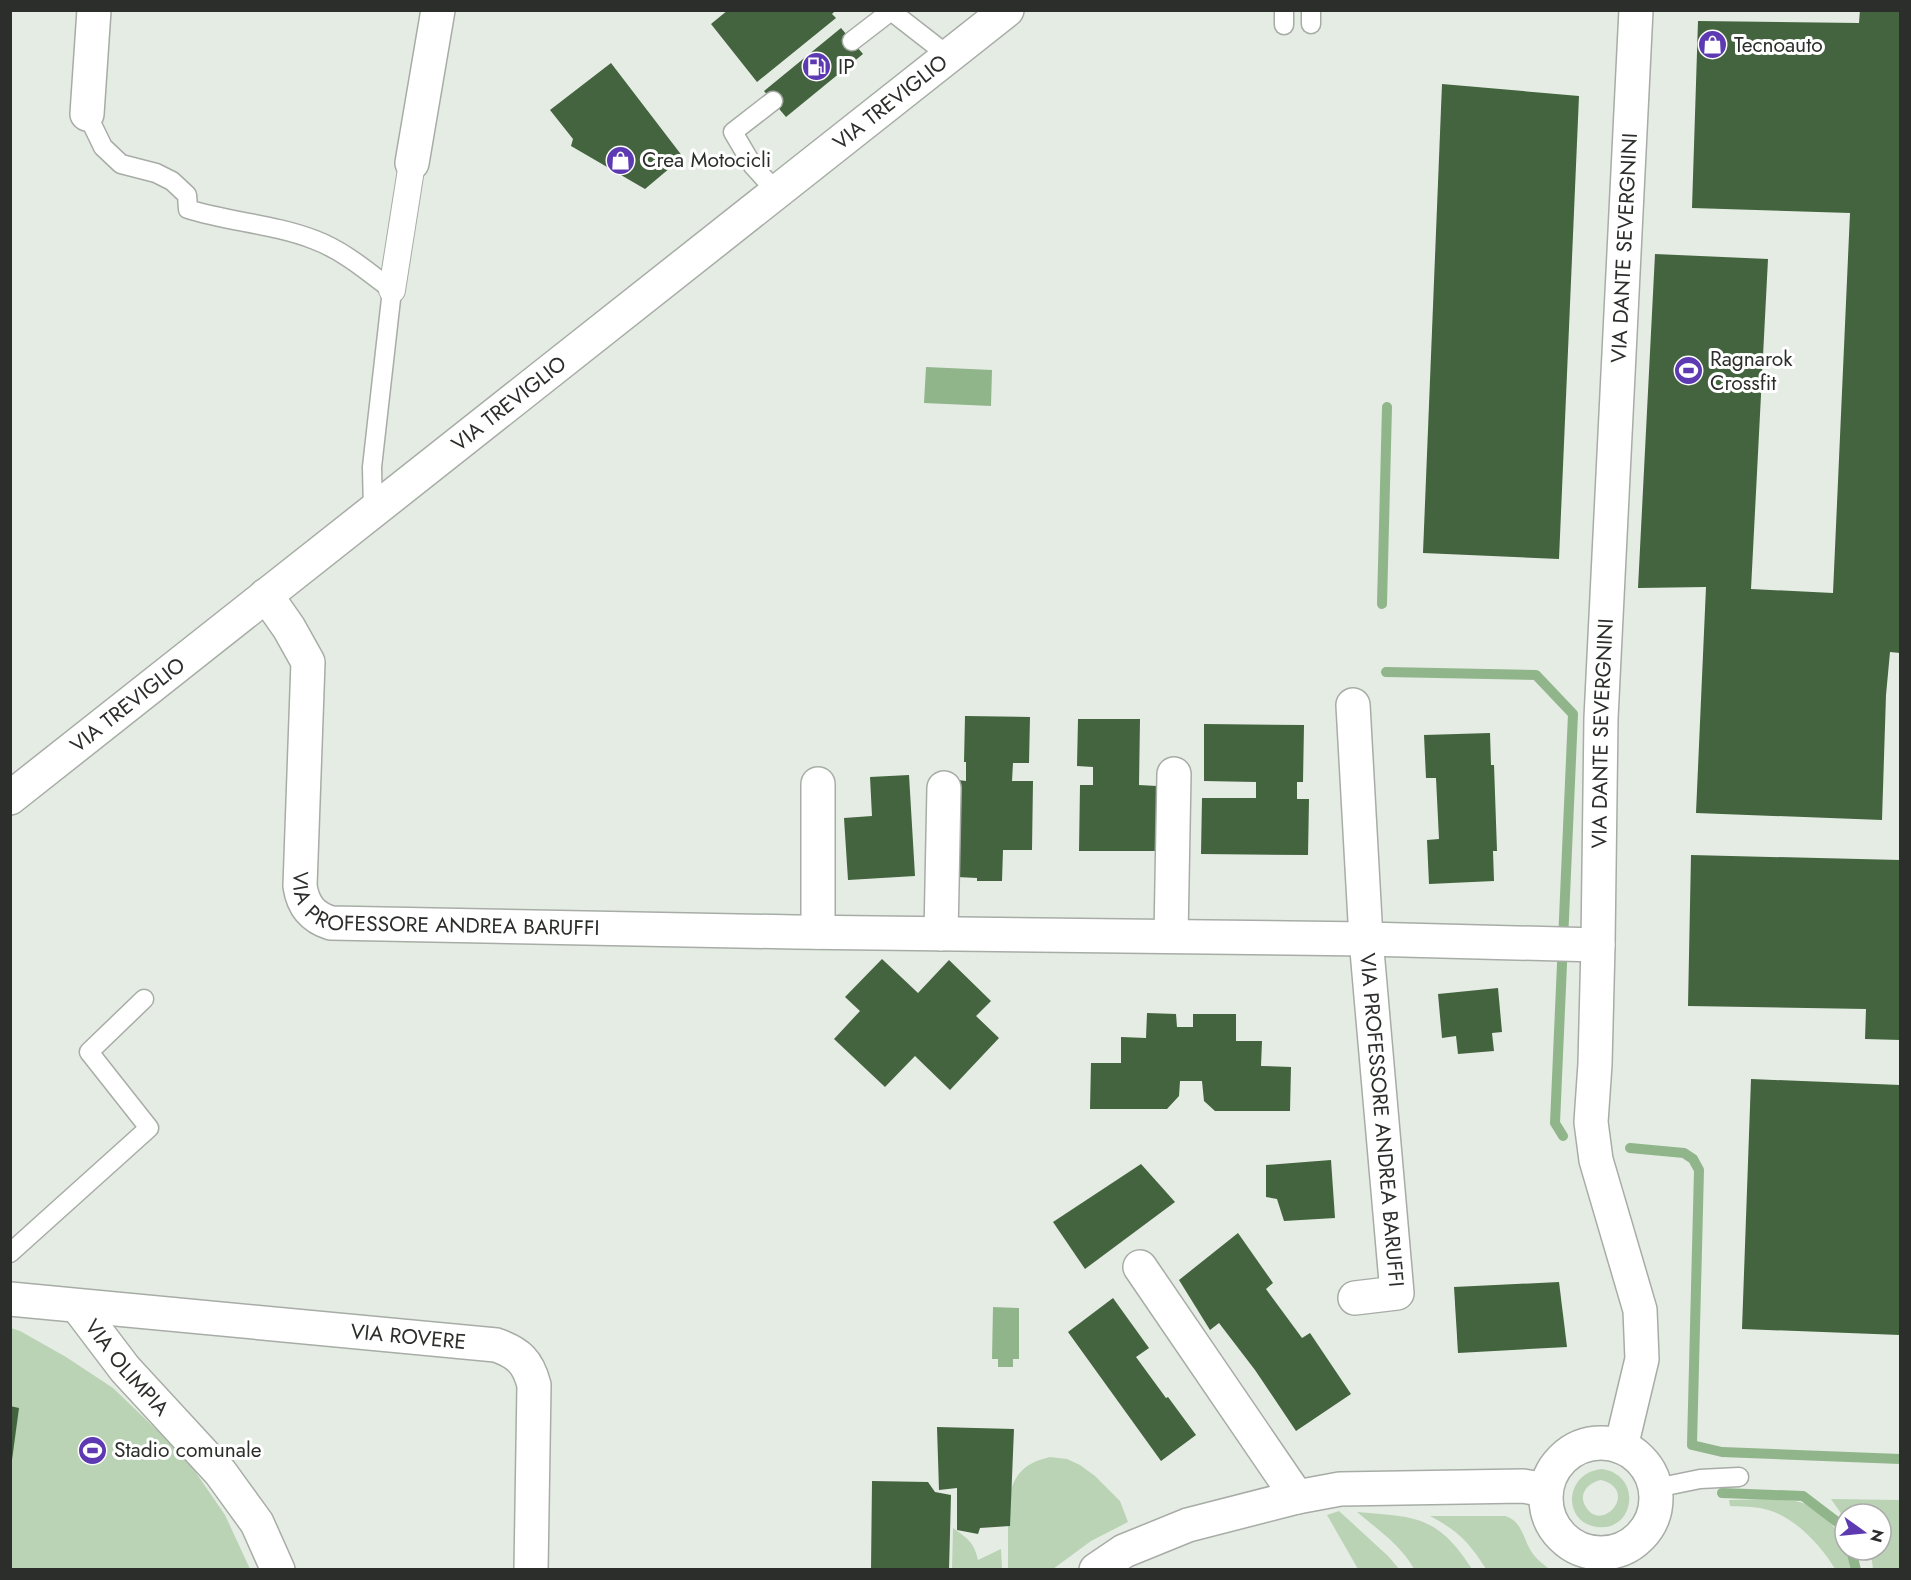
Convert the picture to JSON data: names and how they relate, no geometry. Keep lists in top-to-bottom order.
{
  "streets": {
    "street": [
      "VIA TREVIGLIO",
      "VIA DANTE SEVERGNINI",
      "VIA PROFESSORE ANDREA BARUFFI",
      "VIA ROVERE",
      "VIA OLIMPIA"
    ]
  },
  "crossings": [
    ["VIA TREVIGLIO", "VIA PROFESSORE ANDREA BARUFFI"],
    ["VIA DANTE SEVERGNINI", "VIA PROFESSORE ANDREA BARUFFI"],
    ["VIA ROVERE", "VIA OLIMPIA"]
  ],
  "places": {
    "shop": ["Tecnoauto", "Crea Motocicli"],
    "fuel station": ["IP"],
    "sports": ["Ragnarok Crossfit", "Stadio comunale"]
  },
  "north": "right"
}
